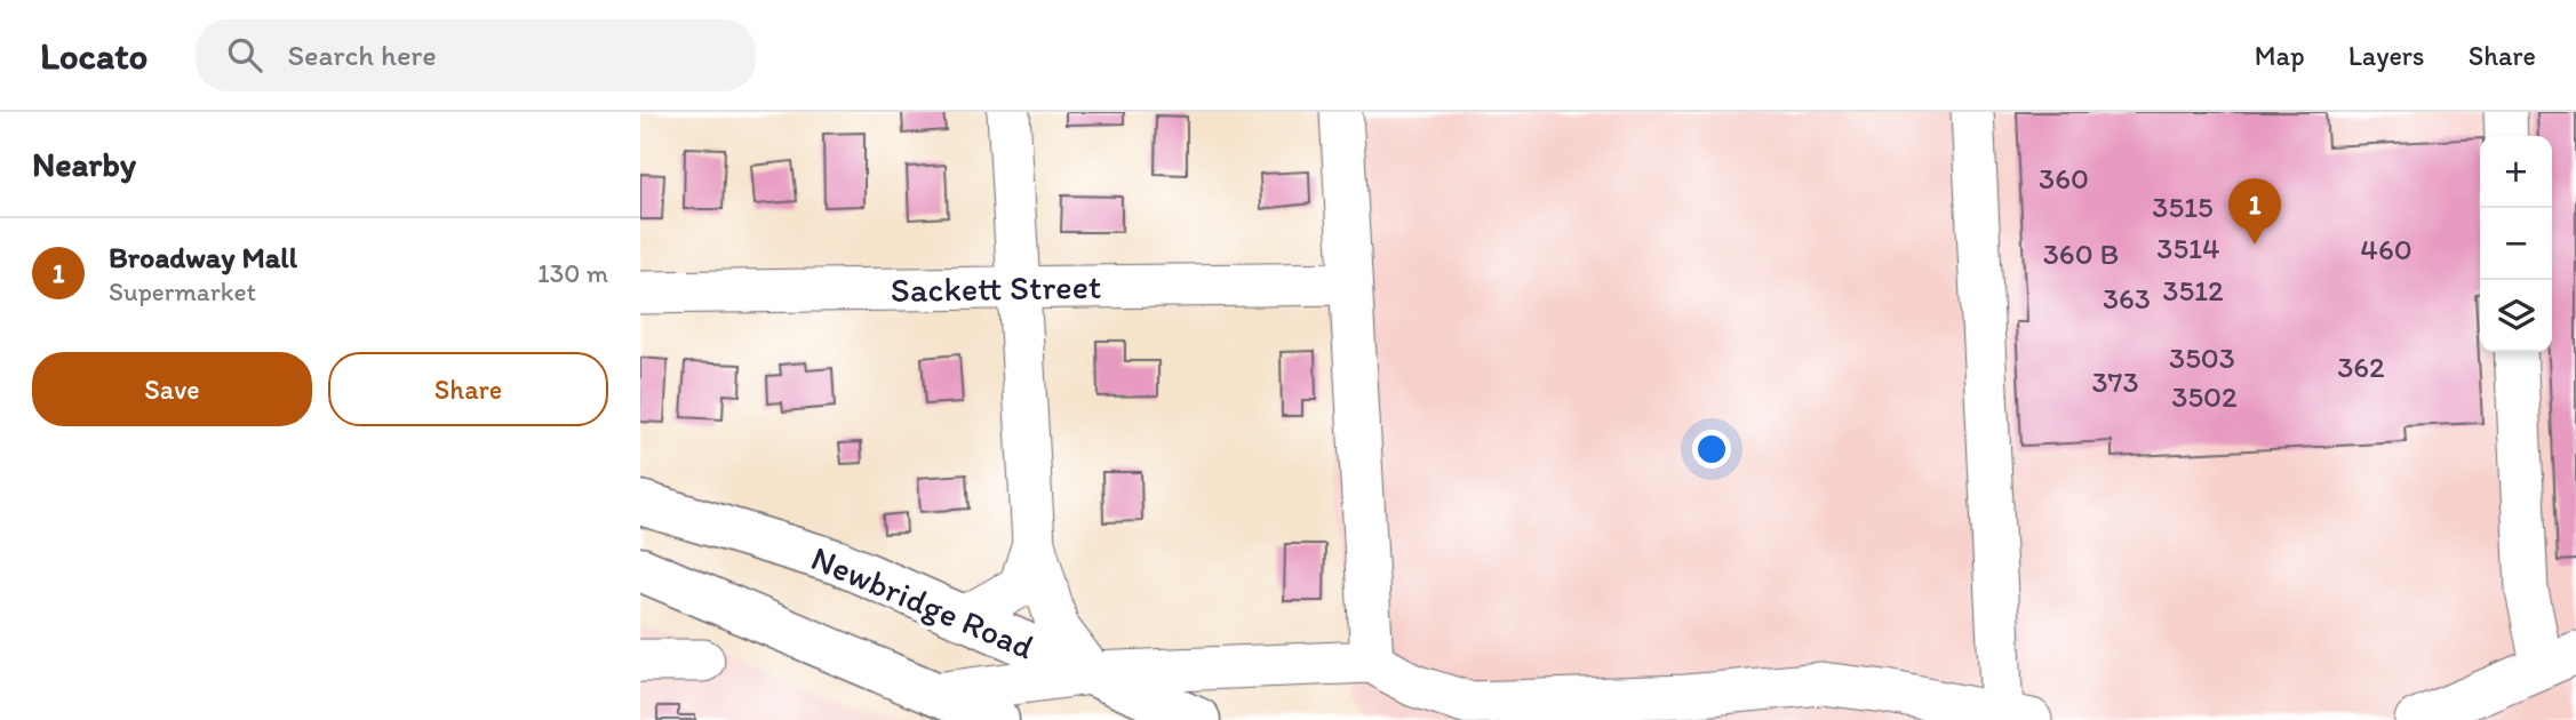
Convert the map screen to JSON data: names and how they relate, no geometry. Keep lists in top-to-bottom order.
{
  "streets": {
    "main road": ["Newbridge Road"],
    "street": ["Sackett Street"]
  },
  "house_numbers": [
    "360",
    "3515",
    "3514",
    "460",
    "360 B",
    "3512",
    "363",
    "3503",
    "362",
    "373",
    "3502"
  ],
  "page": {
    "header": "Locato",
    "search": "Search here",
    "nav": ["Map", "Layers", "Share"],
    "heading": "Nearby",
    "map_buttons": ["+", "−"],
    "pins": "1",
    "list": [
      {
        "mark": "1",
        "name": "Broadway Mall",
        "note": "Supermarket",
        "value": "130 m"
      }
    ],
    "buttons": ["Save", "Share"]
  }
}
